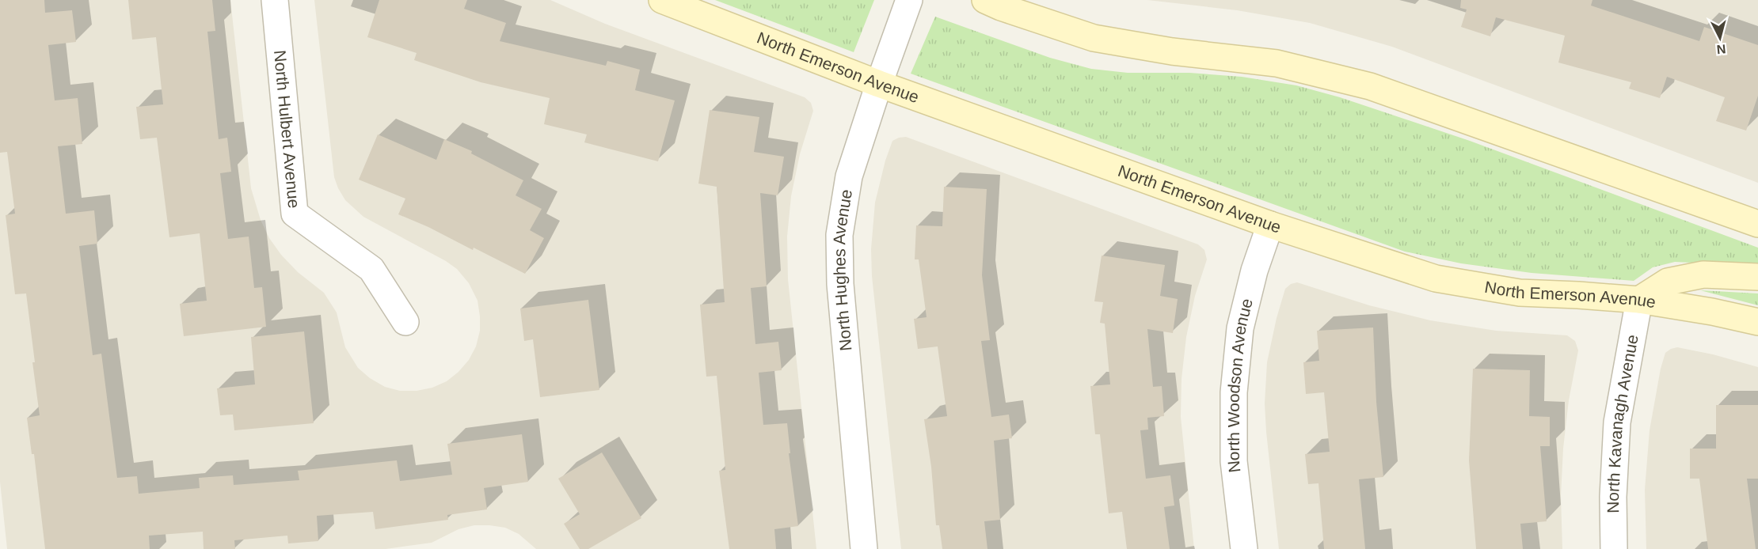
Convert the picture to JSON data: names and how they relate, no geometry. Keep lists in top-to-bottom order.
{
  "streets": {
    "street": [
      "North Emerson Avenue",
      "North Hulbert Avenue",
      "North Hughes Avenue",
      "North Woodson Avenue",
      "North Kavanagh Avenue"
    ]
  },
  "crossings": [
    ["North Emerson Avenue", "North Hughes Avenue"],
    ["North Emerson Avenue", "North Woodson Avenue"],
    ["North Emerson Avenue", "North Kavanagh Avenue"]
  ],
  "north": "bottom"
}
